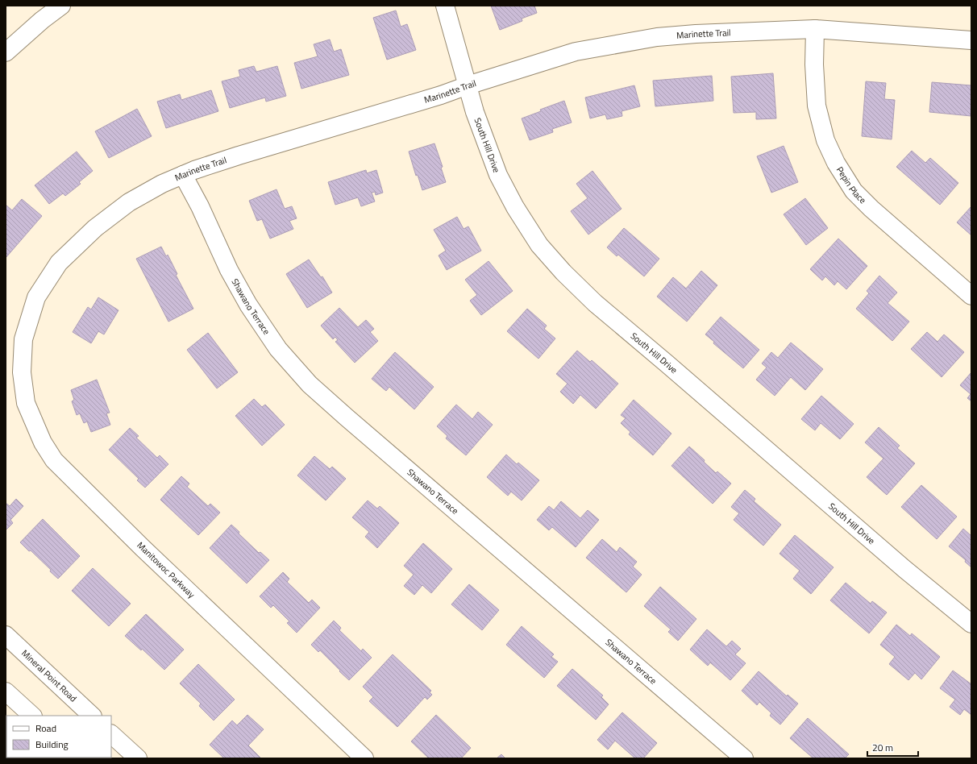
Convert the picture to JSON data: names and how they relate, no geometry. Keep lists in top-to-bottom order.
{
  "streets": {
    "street": [
      "Marinette Trail",
      "South Hill Drive",
      "Pepin Place",
      "Shawano Terrace",
      "Manitowoc Parkway",
      "Mineral Point Road"
    ]
  },
  "crossings": [
    ["Marinette Trail", "South Hill Drive"],
    ["Marinette Trail", "Pepin Place"],
    ["Marinette Trail", "Shawano Terrace"],
    ["Marinette Trail", "Manitowoc Parkway"]
  ],
  "legend": ["Road", "Building"],
  "scale_bar": "20 m"
}
